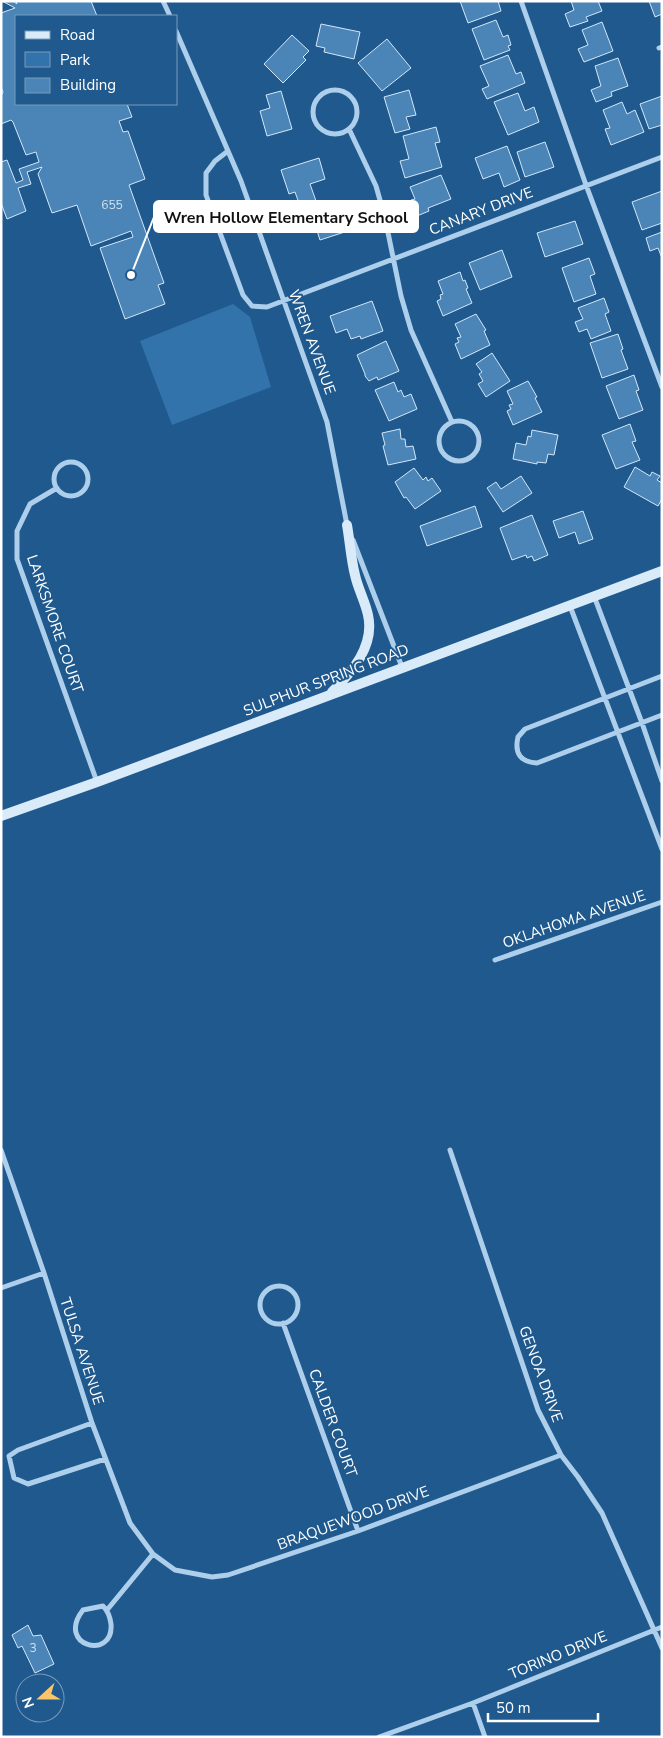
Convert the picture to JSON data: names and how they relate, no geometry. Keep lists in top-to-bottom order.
{
  "streets": {
    "main road": ["SULPHUR SPRING ROAD"],
    "street": [
      "CANARY DRIVE",
      "WREN AVENUE",
      "LARKSMORE COURT",
      "OKLAHOMA AVENUE",
      "TULSA AVENUE",
      "GENOA DRIVE",
      "CALDER COURT",
      "BRAQUEWOOD DRIVE",
      "TORINO DRIVE"
    ]
  },
  "crossings": [
    ["CANARY DRIVE", "WREN AVENUE"],
    ["WREN AVENUE", "SULPHUR SPRING ROAD"],
    ["LARKSMORE COURT", "SULPHUR SPRING ROAD"],
    ["TULSA AVENUE", "BRAQUEWOOD DRIVE"],
    ["GENOA DRIVE", "BRAQUEWOOD DRIVE"],
    ["GENOA DRIVE", "TORINO DRIVE"],
    ["CALDER COURT", "BRAQUEWOOD DRIVE"]
  ],
  "places": ["Wren Hollow Elementary School"],
  "house_numbers": ["655", "3"],
  "legend": ["Road", "Park", "Building"],
  "scale_bar": "50 m",
  "north": "left"
}
